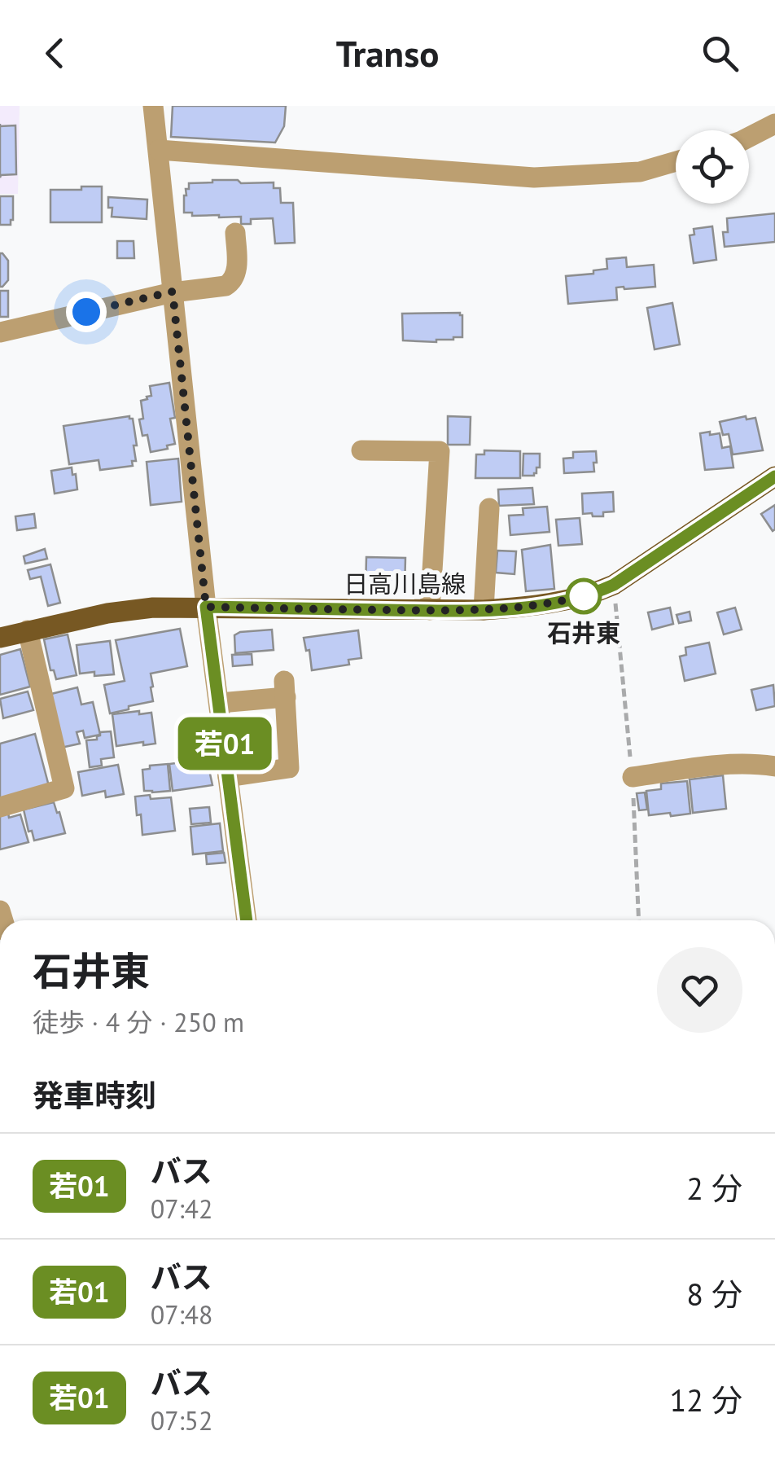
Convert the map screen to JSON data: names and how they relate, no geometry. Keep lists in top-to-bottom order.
{
  "streets": {
    "main road": ["日高川島線"]
  },
  "places": ["石井東"],
  "lines": ["bus line 若01"],
  "page": {
    "header": "Transo",
    "on_map": "若01",
    "heading": [
      ["石井東", "徒歩 · 4 分 · 250 m"],
      "発車時刻"
    ],
    "list": [
      {
        "mark": "若01",
        "name": "バス",
        "note": "07:42",
        "value": "2 分"
      },
      {
        "mark": "若01",
        "name": "バス",
        "note": "07:48",
        "value": "8 分"
      },
      {
        "mark": "若01",
        "name": "バス",
        "note": "07:52",
        "value": "12 分"
      }
    ]
  }
}
